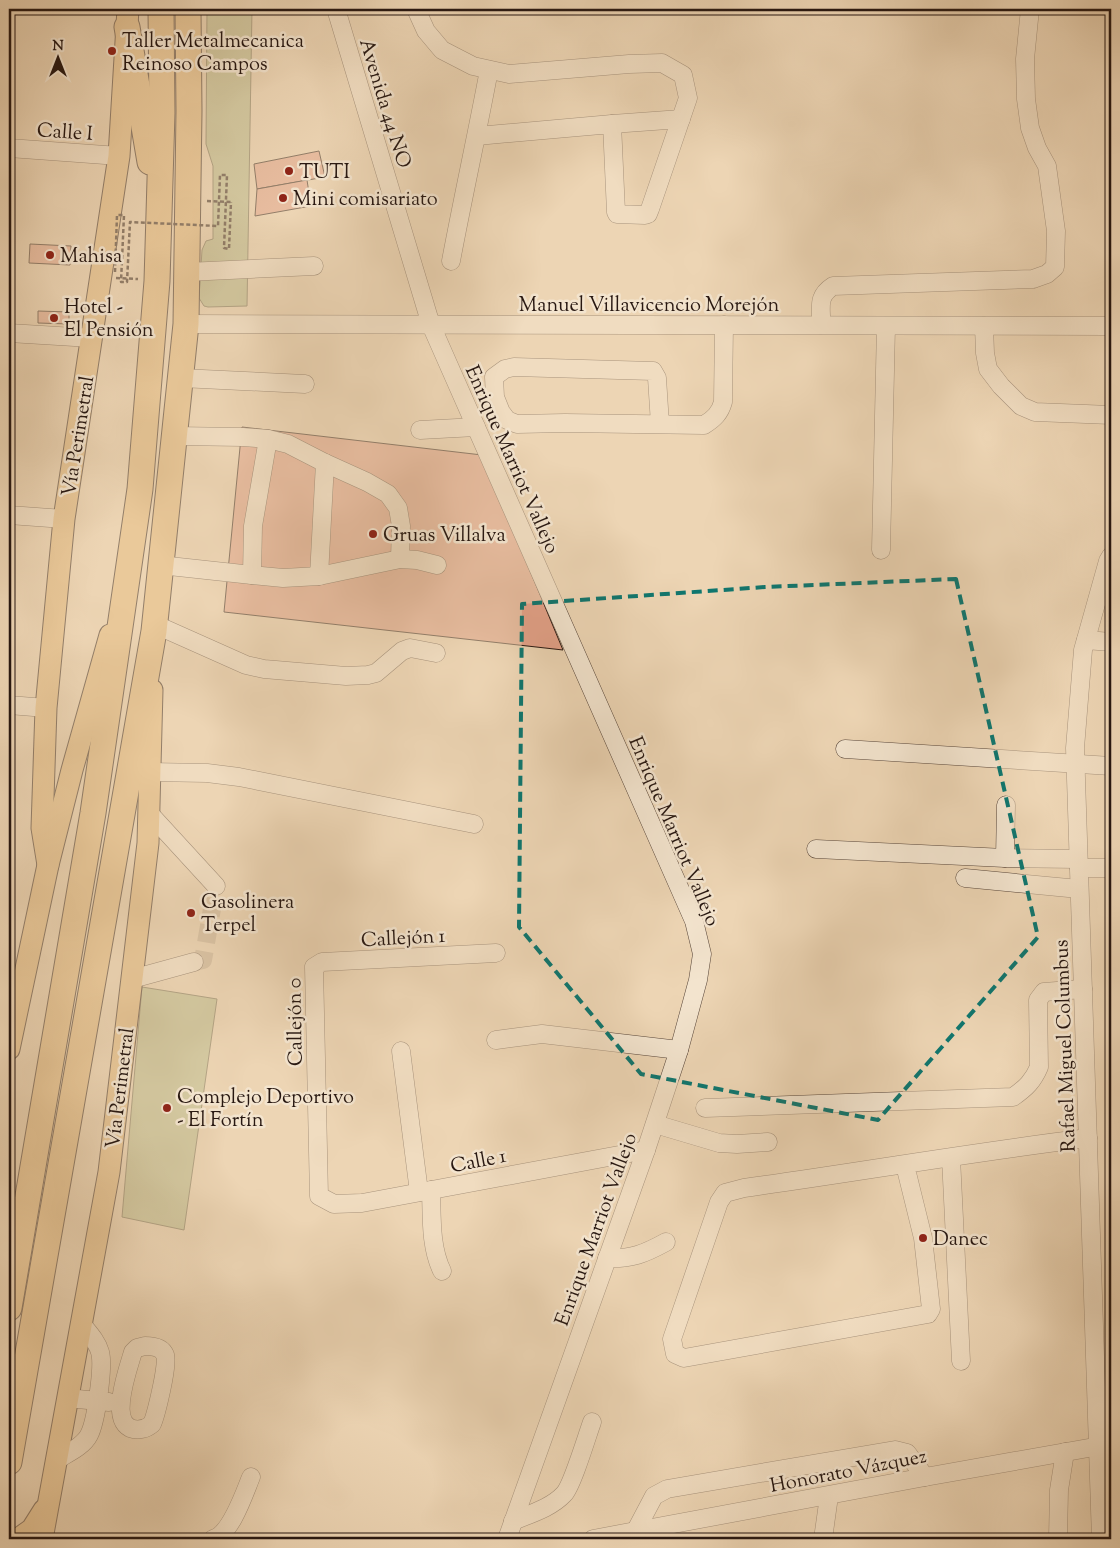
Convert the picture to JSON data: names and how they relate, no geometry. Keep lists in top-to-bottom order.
{
  "streets": {
    "highway": ["Vía Perimetral"],
    "street": [
      "Avenida 44 NO",
      "Calle I",
      "Manuel Villavicencio Morejón",
      "Enrique Marriot Vallejo",
      "Callejón 1",
      "Callejón 0",
      "Rafael Miguel Columbus",
      "Calle 1",
      "Honorato Vázquez"
    ]
  },
  "crossings": [
    ["Avenida 44 NO", "Manuel Villavicencio Morejón"],
    ["Avenida 44 NO", "Enrique Marriot Vallejo"],
    ["Calle I", "Vía Perimetral"],
    ["Manuel Villavicencio Morejón", "Vía Perimetral"],
    ["Manuel Villavicencio Morejón", "Enrique Marriot Vallejo"],
    ["Enrique Marriot Vallejo", "Calle 1"],
    ["Callejón 1", "Callejón 0"],
    ["Callejón 0", "Calle 1"],
    ["Rafael Miguel Columbus", "Honorato Vázquez"]
  ],
  "places": [
    "Taller Metalmecanica Reinoso Campos",
    "TUTI",
    "Mini comisariato",
    "Mahisa",
    "Hotel - El Pensión",
    "Gruas Villalva",
    "Gasolinera Terpel",
    "Complejo Deportivo - El Fortín",
    "Danec"
  ],
  "north": "top"
}
